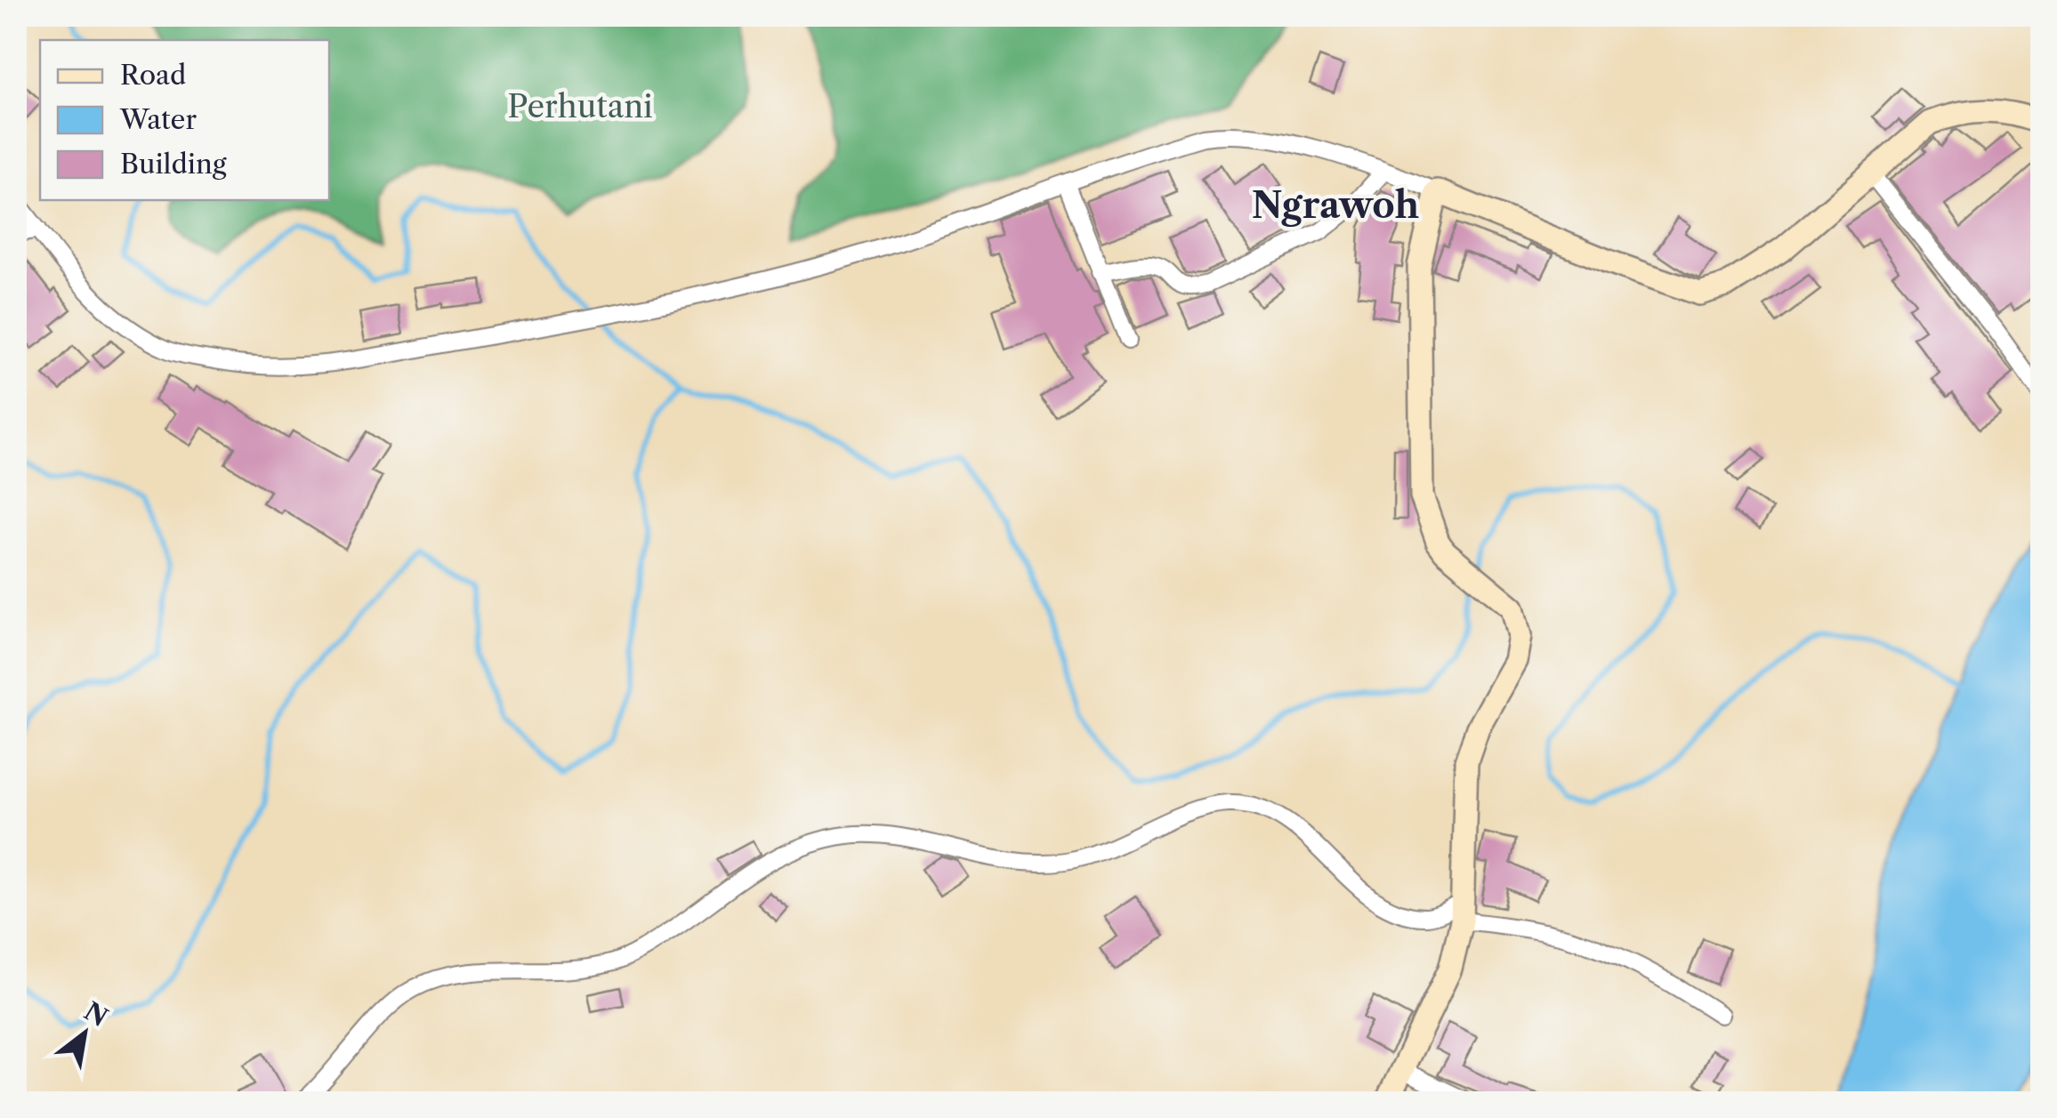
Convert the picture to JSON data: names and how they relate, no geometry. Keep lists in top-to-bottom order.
{
  "districts": ["Ngrawoh"],
  "parks": ["Perhutani"],
  "legend": ["Road", "Water", "Building"],
  "north": "top right"
}
